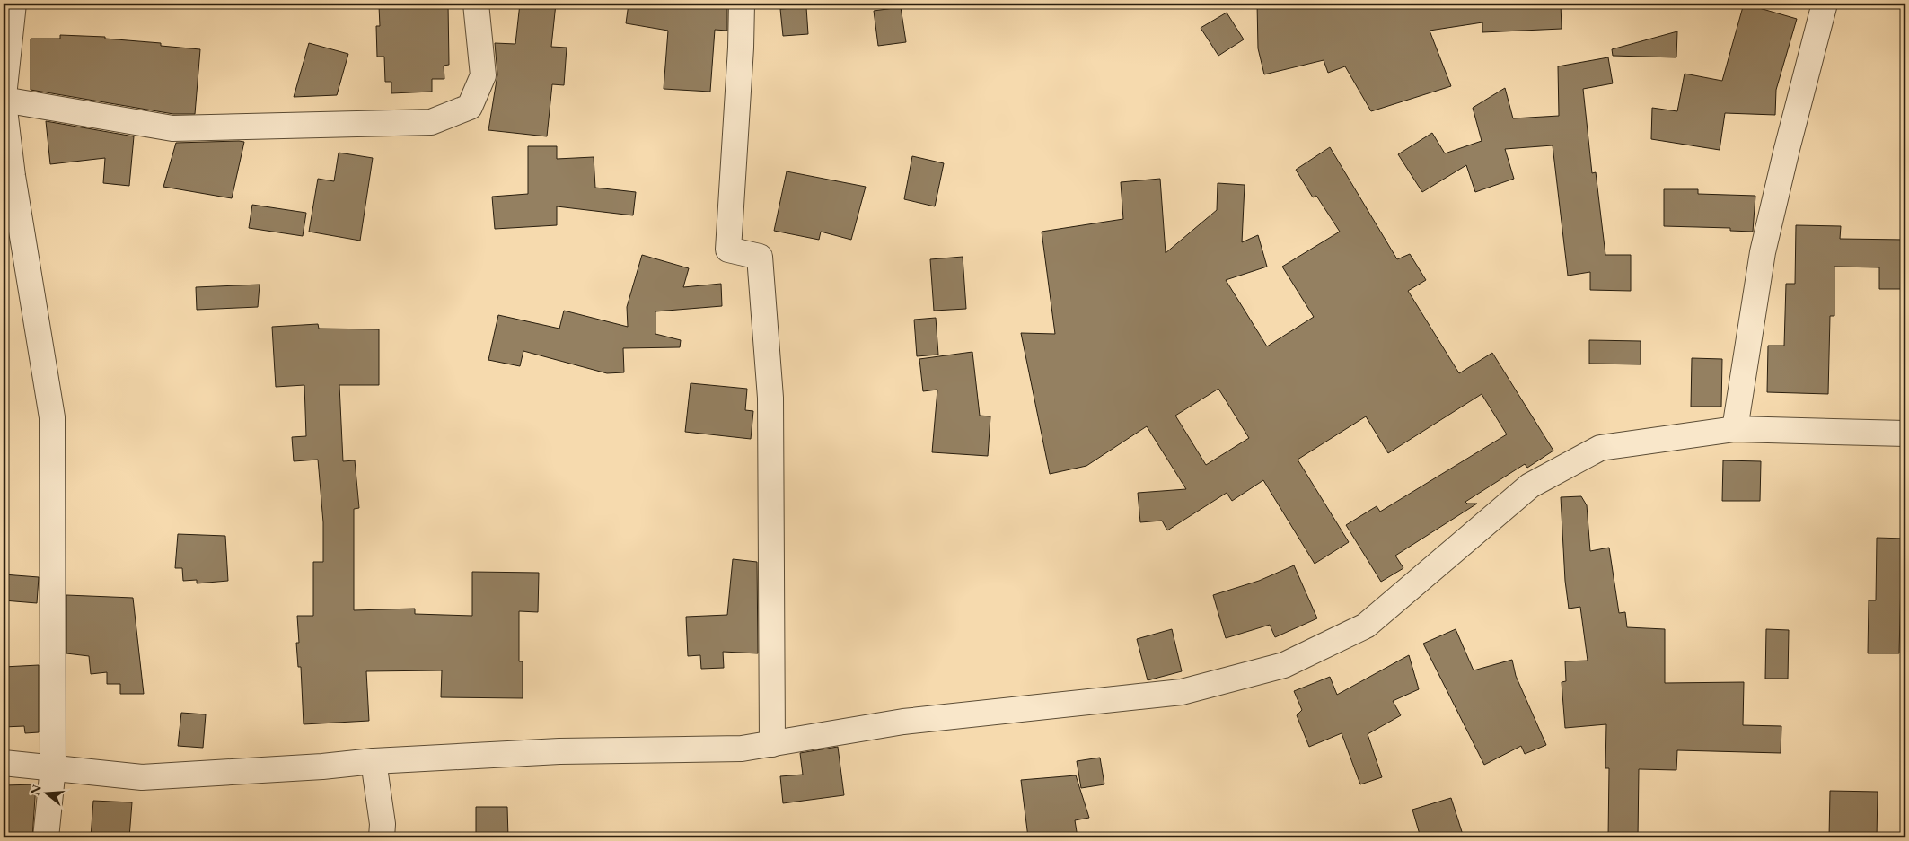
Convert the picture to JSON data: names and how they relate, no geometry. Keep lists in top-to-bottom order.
{
  "north": "left"
}
